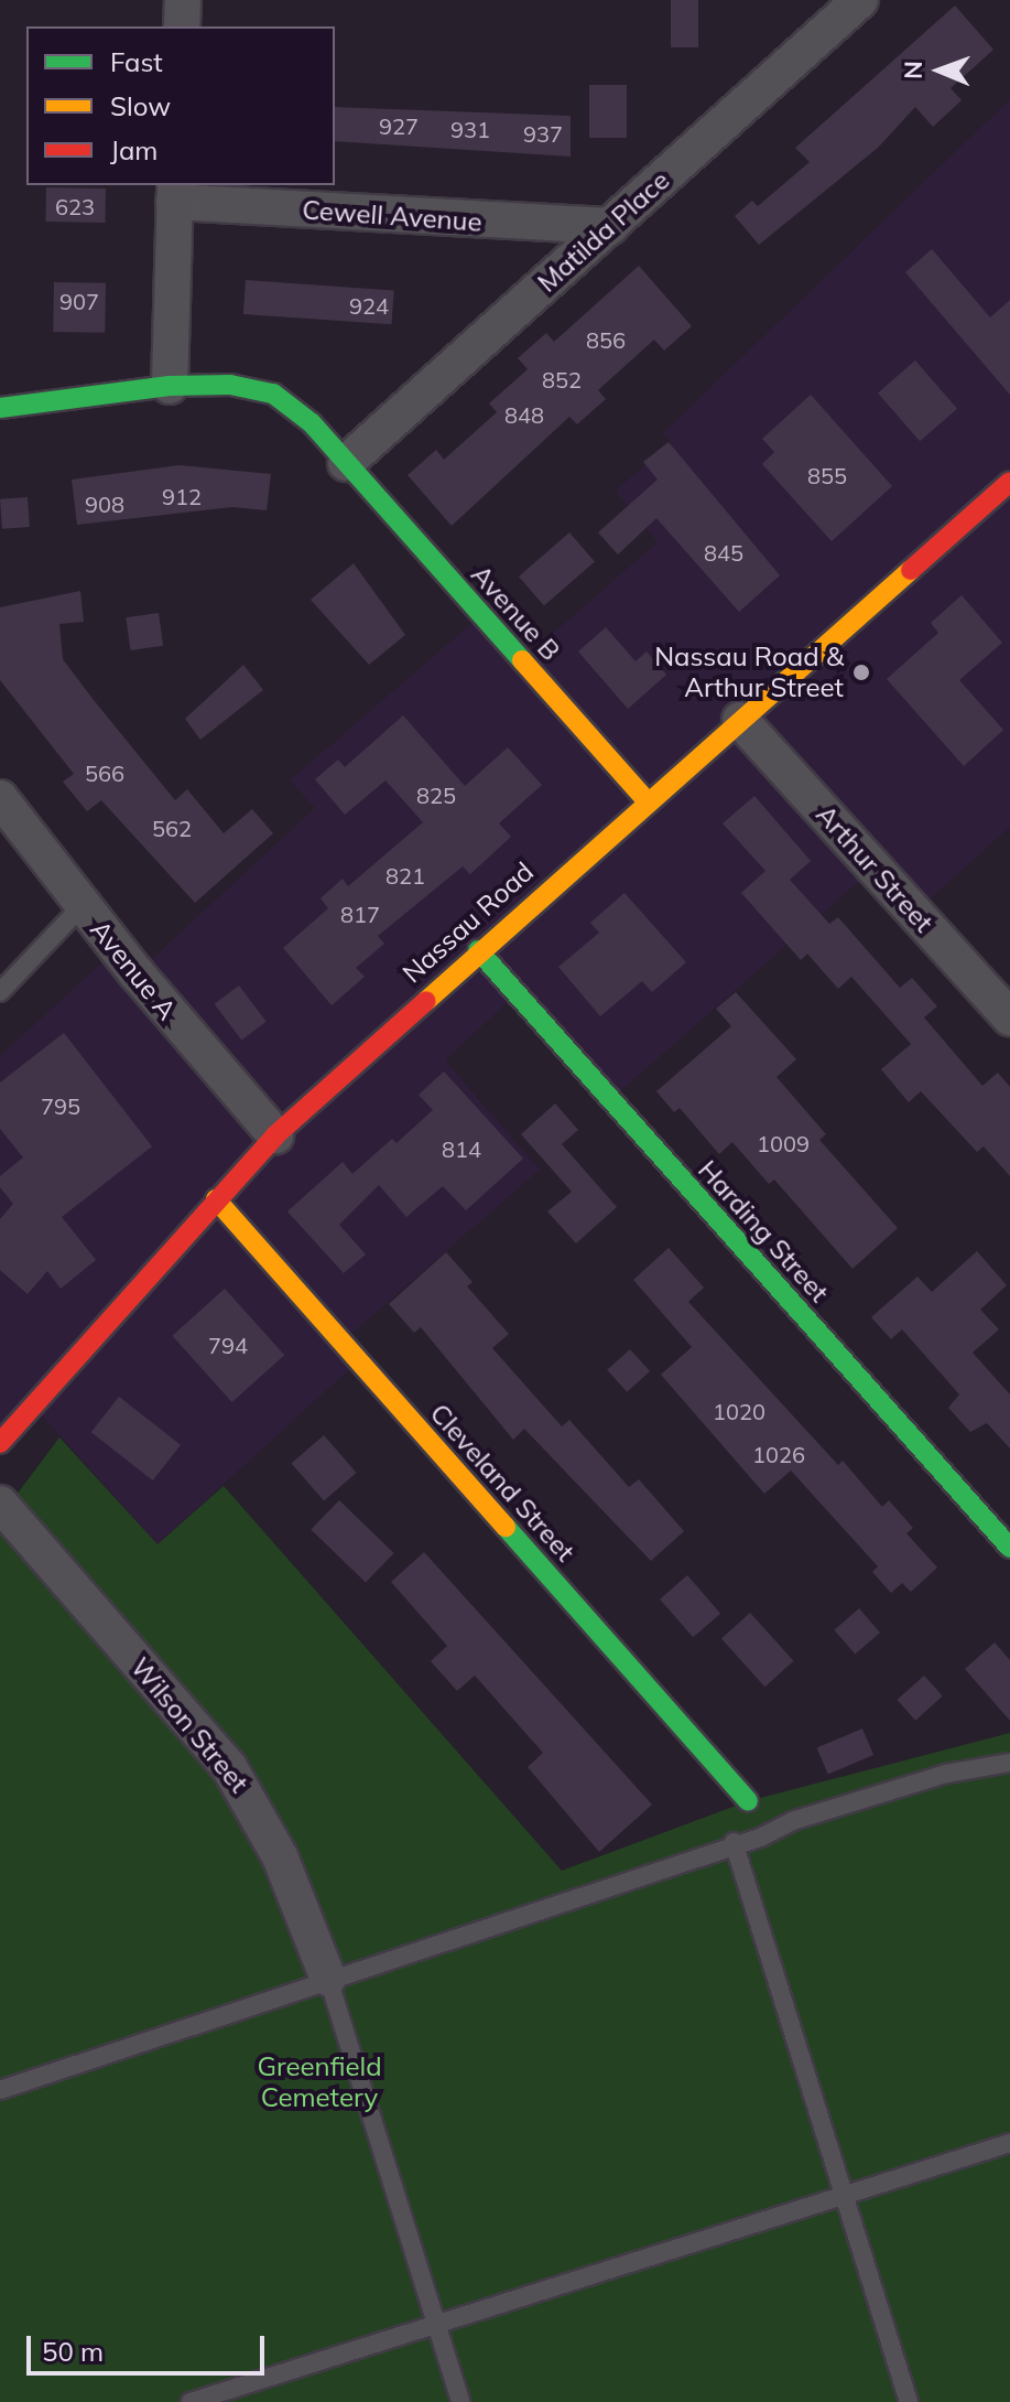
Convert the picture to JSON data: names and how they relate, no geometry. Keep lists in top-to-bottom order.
{
  "streets": {
    "street": [
      "Cewell Avenue",
      "Matilda Place",
      "Avenue B",
      "Arthur Street",
      "Nassau Road",
      "Avenue A",
      "Harding Street",
      "Cleveland Street",
      "Wilson Street"
    ]
  },
  "crossings": [
    ["Cewell Avenue", "Matilda Place"],
    ["Matilda Place", "Avenue B"],
    ["Avenue B", "Nassau Road"],
    ["Arthur Street", "Nassau Road"],
    ["Nassau Road", "Avenue A"],
    ["Nassau Road", "Harding Street"],
    ["Nassau Road", "Cleveland Street"]
  ],
  "parks": ["Greenfield Cemetery"],
  "places": ["Nassau Road & Arthur Street"],
  "house_numbers": [
    "927",
    "931",
    "937",
    "623",
    "907",
    "924",
    "856",
    "852",
    "848",
    "855",
    "912",
    "908",
    "845",
    "566",
    "825",
    "562",
    "821",
    "817",
    "795",
    "1009",
    "814",
    "794",
    "1020",
    "1026"
  ],
  "legend": ["Fast", "Slow", "Jam"],
  "scale_bar": "50 m",
  "north": "left"
}
